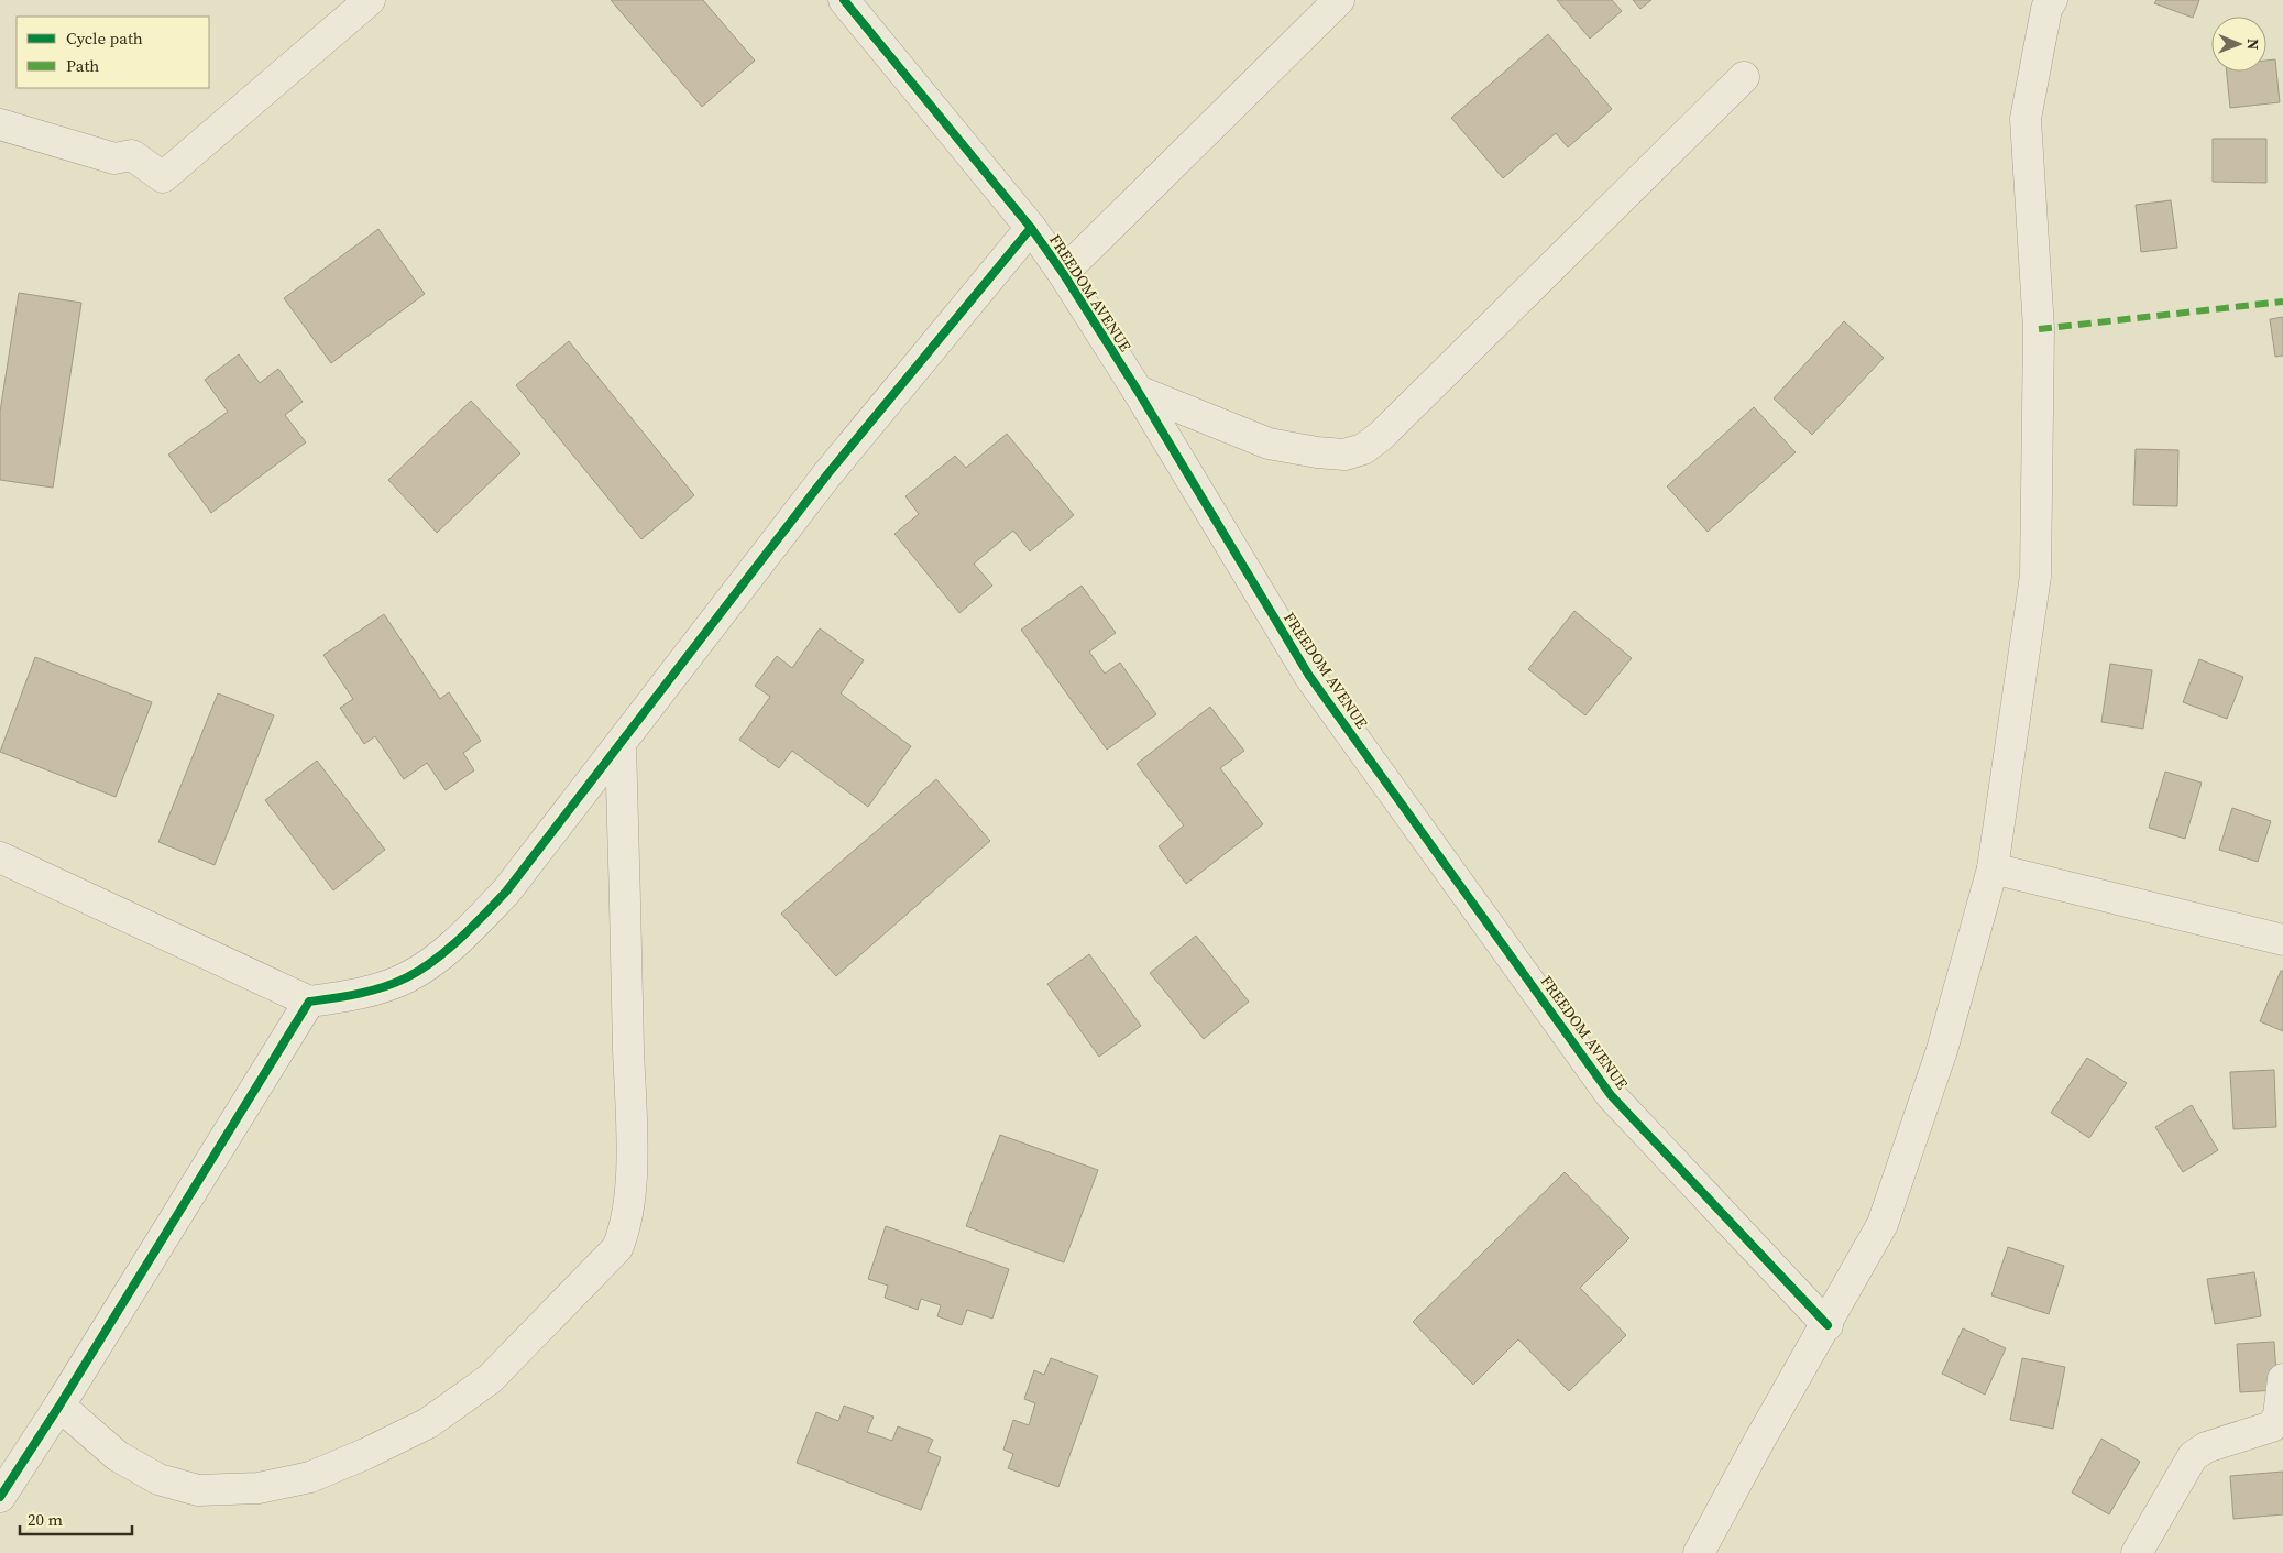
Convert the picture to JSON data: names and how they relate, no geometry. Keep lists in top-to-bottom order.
{
  "streets": {
    "street": ["FREEDOM AVENUE"]
  },
  "legend": ["Cycle path", "Path"],
  "scale_bar": "20 m",
  "north": "right"
}
